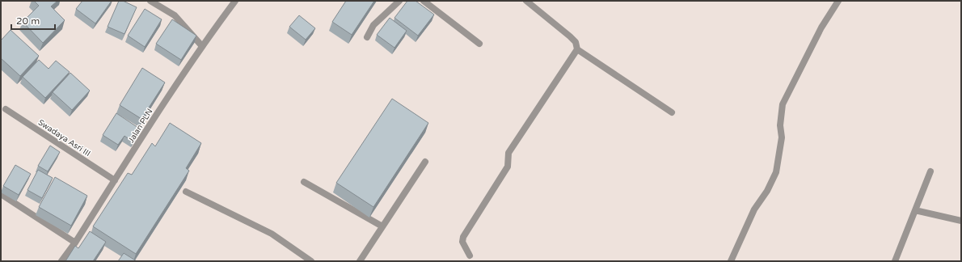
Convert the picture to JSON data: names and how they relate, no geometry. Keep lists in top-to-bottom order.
{
  "streets": {
    "street": ["Jalan PLN", "Swadaya Asri III"]
  },
  "crossings": [
    ["Jalan PLN", "Swadaya Asri III"]
  ],
  "scale_bar": "20 m"
}
